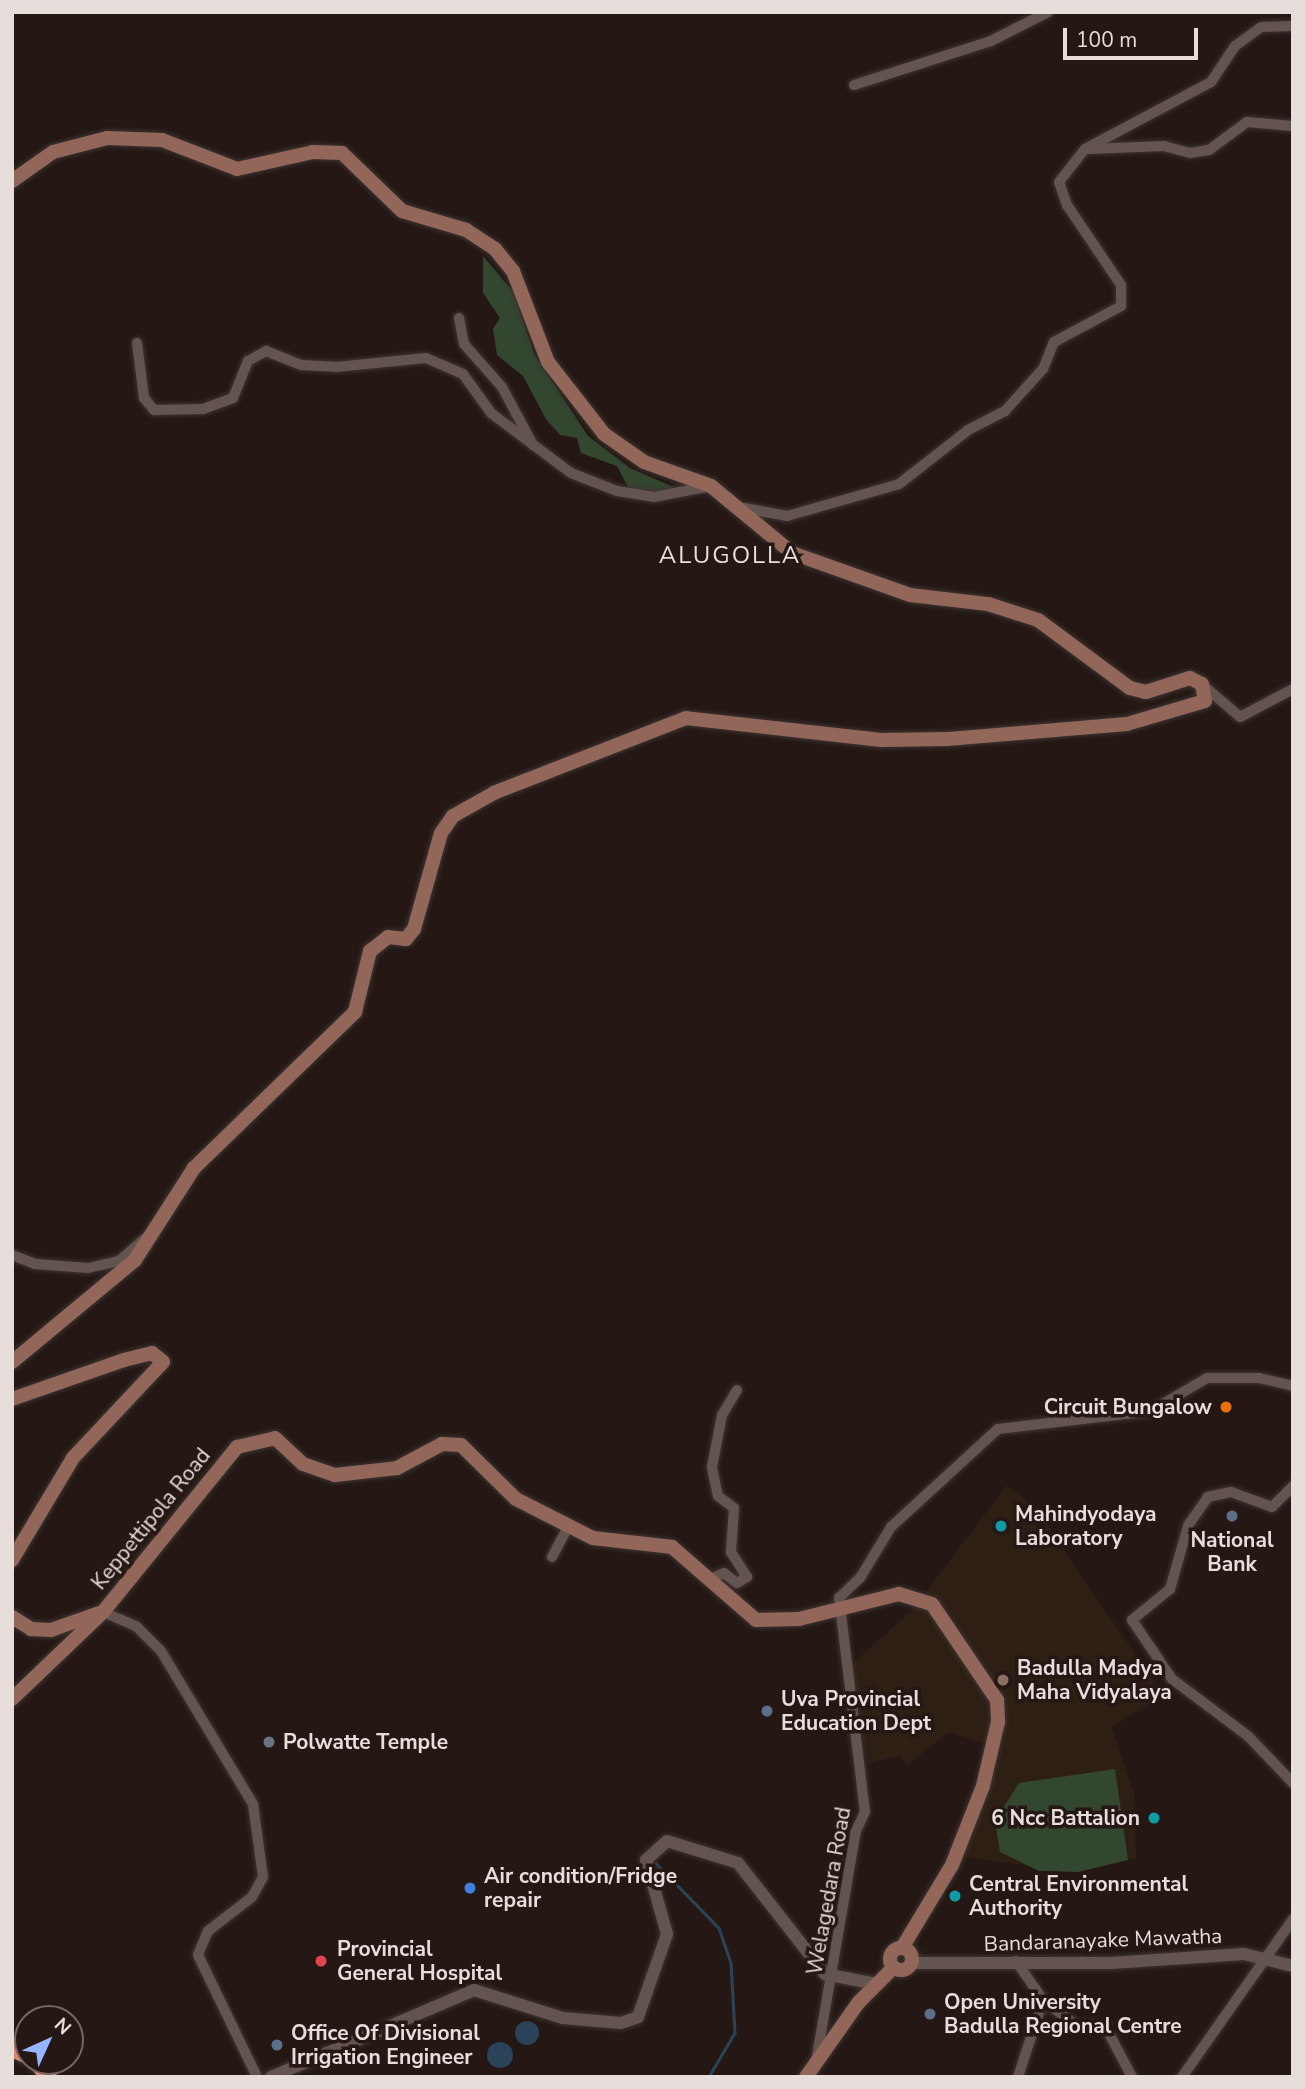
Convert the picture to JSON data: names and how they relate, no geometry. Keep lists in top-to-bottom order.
{
  "streets": {
    "main road": ["Keppettipola Road"],
    "street": ["Welagedara Road", "Bandaranayake Mawatha"]
  },
  "crossings": [
    ["Keppettipola Road", "Welagedara Road"]
  ],
  "districts": ["ALUGOLLA"],
  "places": [
    "Circuit Bungalow",
    "National Bank",
    "Mahindyodaya Laboratory",
    "Badulla Madya Maha Vidyalaya",
    "Uva Provincial Education Dept",
    "Polwatte Temple",
    "6 Ncc Battalion",
    "Air condition/Fridge repair",
    "Central Environmental Authority",
    "Provincial General Hospital",
    "Open University Badulla Regional Centre",
    "Office Of Divisional Irrigation Engineer"
  ],
  "scale_bar": "100 m",
  "north": "top right"
}
